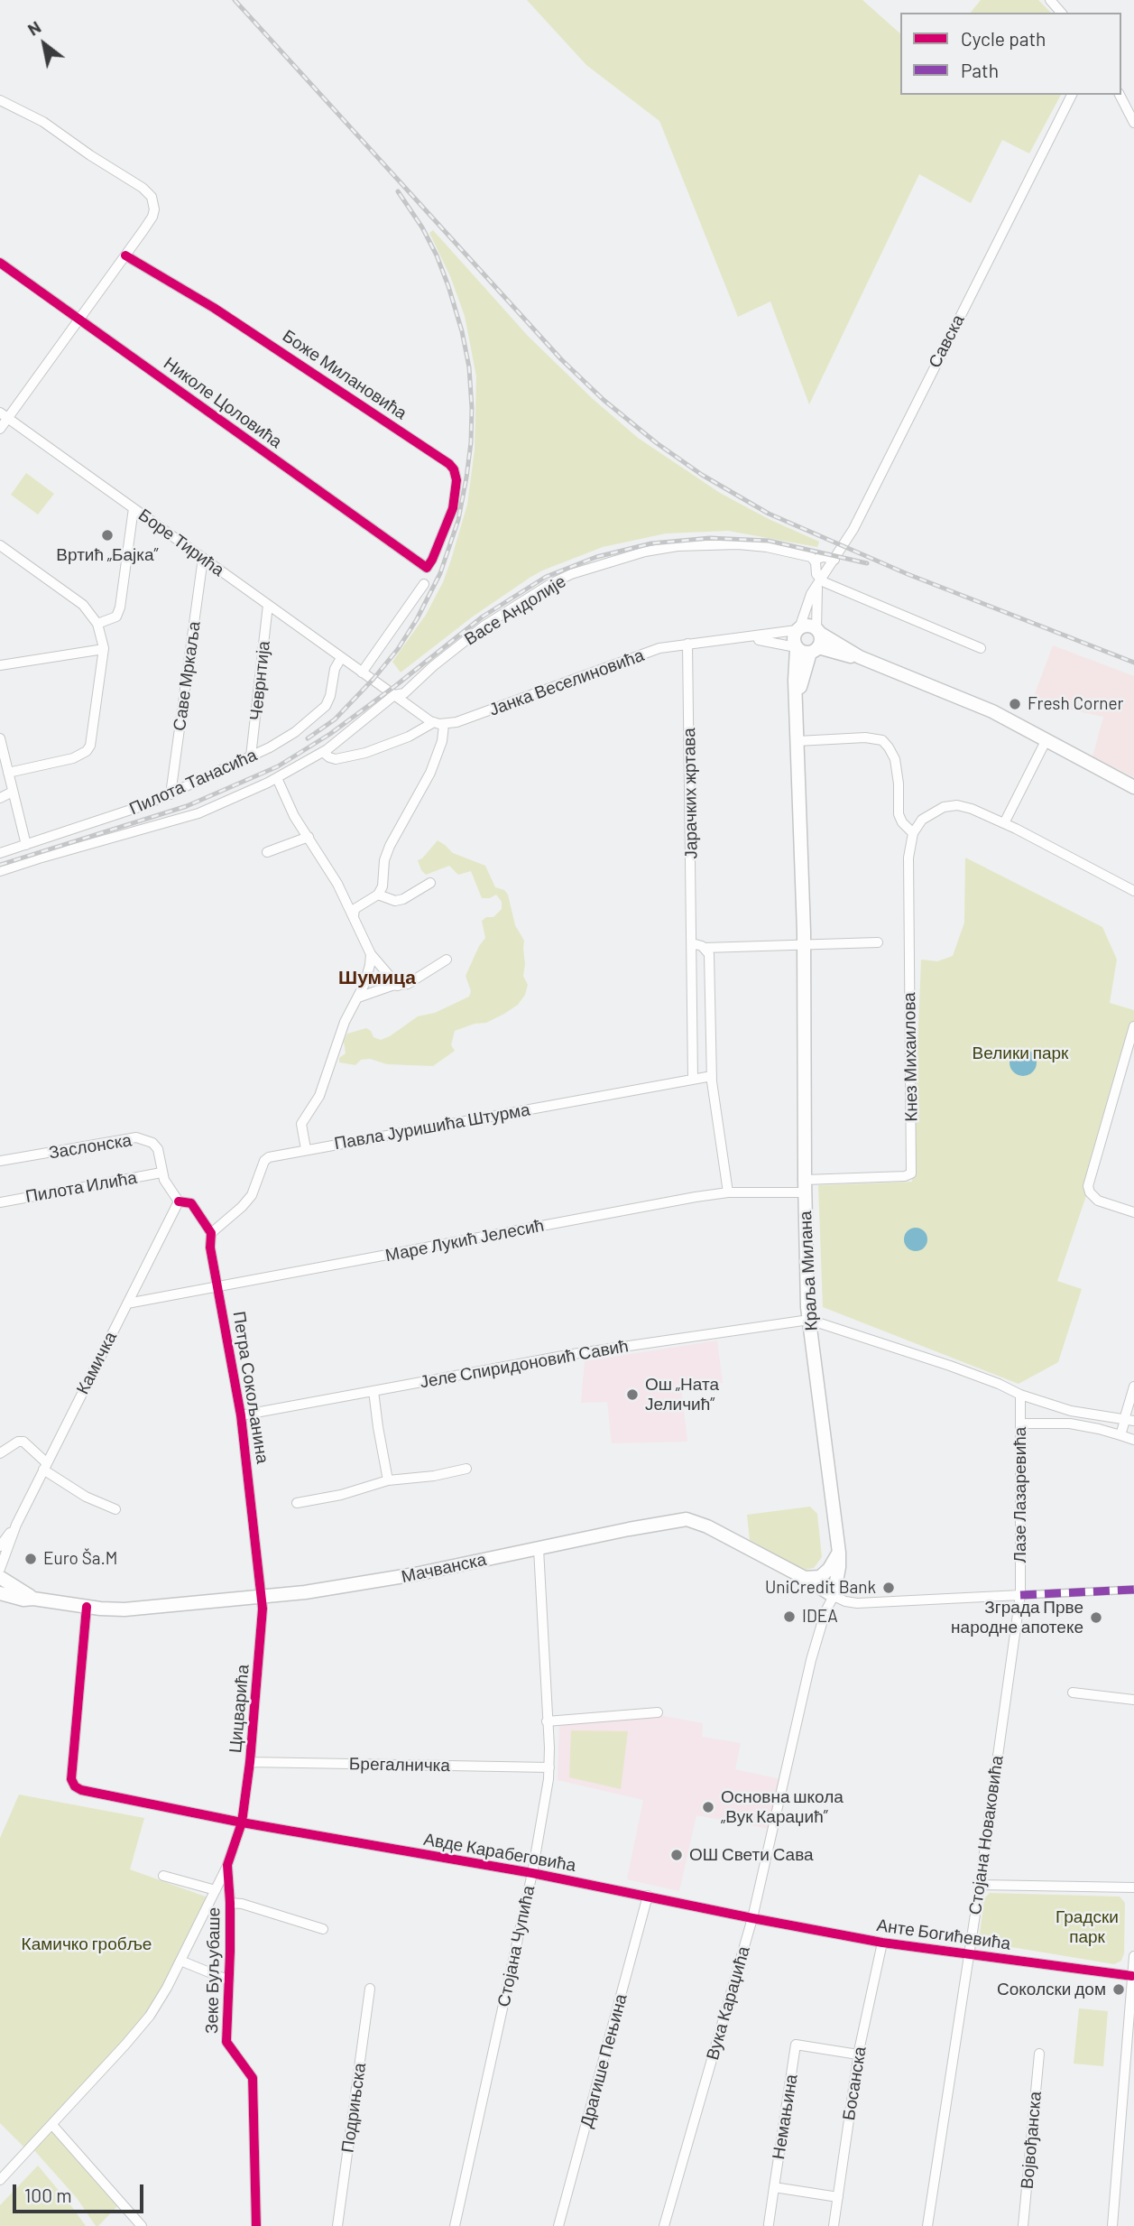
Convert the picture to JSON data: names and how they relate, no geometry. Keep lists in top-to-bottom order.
{
  "streets": {
    "main road": ["Краља Милана", "Мачванска"],
    "street": [
      "Савска",
      "Боже Милановића",
      "Николе Цоловића",
      "Боре Тирића",
      "Васе Андолије",
      "Саве Мркаља",
      "Чеврнтија",
      "Јанка Веселиновића",
      "Пилота Танасића",
      "Јарачких жртава",
      "Кнез Михаилова",
      "Павла Јуришића Штурма",
      "Заслонска",
      "Пилота Илића",
      "Маре Лукић Јелесић",
      "Камичка",
      "Јеле Спиридоновић Савић",
      "Петра Сокољанина",
      "Лазе Лазаревића",
      "Цицварића",
      "Брегалничка",
      "Стојана Новаковића",
      "Авде Карабеговића",
      "Анте Богићевића",
      "Стојана Чупића",
      "Зеке Буљубаше",
      "Вука Караџића",
      "Драгише Пењина",
      "Босанска",
      "Подрињска",
      "Немањина",
      "Војвођанска"
    ]
  },
  "crossings": [
    ["Савска", "Васе Андолије"],
    ["Савска", "Јанка Веселиновића"],
    ["Савска", "Краља Милана"],
    ["Боже Милановића", "Николе Цоловића"],
    ["Боре Тирића", "Васе Андолије"],
    ["Боре Тирића", "Саве Мркаља"],
    ["Боре Тирића", "Чеврнтија"],
    ["Боре Тирића", "Пилота Танасића"],
    ["Саве Мркаља", "Пилота Танасића"],
    ["Чеврнтија", "Пилота Танасића"],
    ["Јанка Веселиновића", "Јарачких жртава"],
    ["Јанка Веселиновића", "Краља Милана"],
    ["Јарачких жртава", "Павла Јуришића Штурма"],
    ["Кнез Михаилова", "Маре Лукић Јелесић"],
    ["Кнез Михаилова", "Краља Милана"],
    ["Павла Јуришића Штурма", "Петра Сокољанина"],
    ["Заслонска", "Пилота Илића"],
    ["Заслонска", "Камичка"],
    ["Заслонска", "Петра Сокољанина"],
    ["Маре Лукић Јелесић", "Краља Милана"],
    ["Маре Лукић Јелесић", "Камичка"],
    ["Маре Лукић Јелесић", "Петра Сокољанина"],
    ["Краља Милана", "Јеле Спиридоновић Савић"],
    ["Краља Милана", "Мачванска"],
    ["Краља Милана", "Вука Караџића"],
    ["Камичка", "Петра Сокољанина"],
    ["Јеле Спиридоновић Савић", "Петра Сокољанина"],
    ["Петра Сокољанина", "Мачванска"],
    ["Петра Сокољанина", "Цицварића"],
    ["Лазе Лазаревића", "Стојана Новаковића"],
    ["Мачванска", "Цицварића"],
    ["Мачванска", "Авде Карабеговића"],
    ["Мачванска", "Стојана Чупића"],
    ["Мачванска", "Вука Караџића"],
    ["Цицварића", "Брегалничка"],
    ["Цицварића", "Авде Карабеговића"],
    ["Цицварића", "Зеке Буљубаше"],
    ["Брегалничка", "Стојана Чупића"],
    ["Стојана Новаковића", "Анте Богићевића"],
    ["Авде Карабеговића", "Анте Богићевића"],
    ["Авде Карабеговића", "Стојана Чупића"],
    ["Авде Карабеговића", "Зеке Буљубаше"],
    ["Авде Карабеговића", "Вука Караџића"],
    ["Авде Карабеговића", "Драгише Пењина"],
    ["Анте Богићевића", "Вука Караџића"],
    ["Анте Богићевића", "Босанска"],
    ["Босанска", "Немањина"]
  ],
  "districts": ["Шумица"],
  "parks": ["Велики парк", "Градски парк", "Камичко гробље"],
  "places": [
    "Вртић „Бајка”",
    "Fresh Corner",
    "Ош „Ната Јеличић”",
    "Euro Ša.M",
    "UniCredit Bank",
    "IDEA",
    "Зграда Прве народне апотеке",
    "Основна школа „Вук Караџић”",
    "ОШ Свети Сава",
    "Соколски дом"
  ],
  "legend": ["Cycle path", "Path"],
  "scale_bar": "100 m",
  "north": "top left"
}
